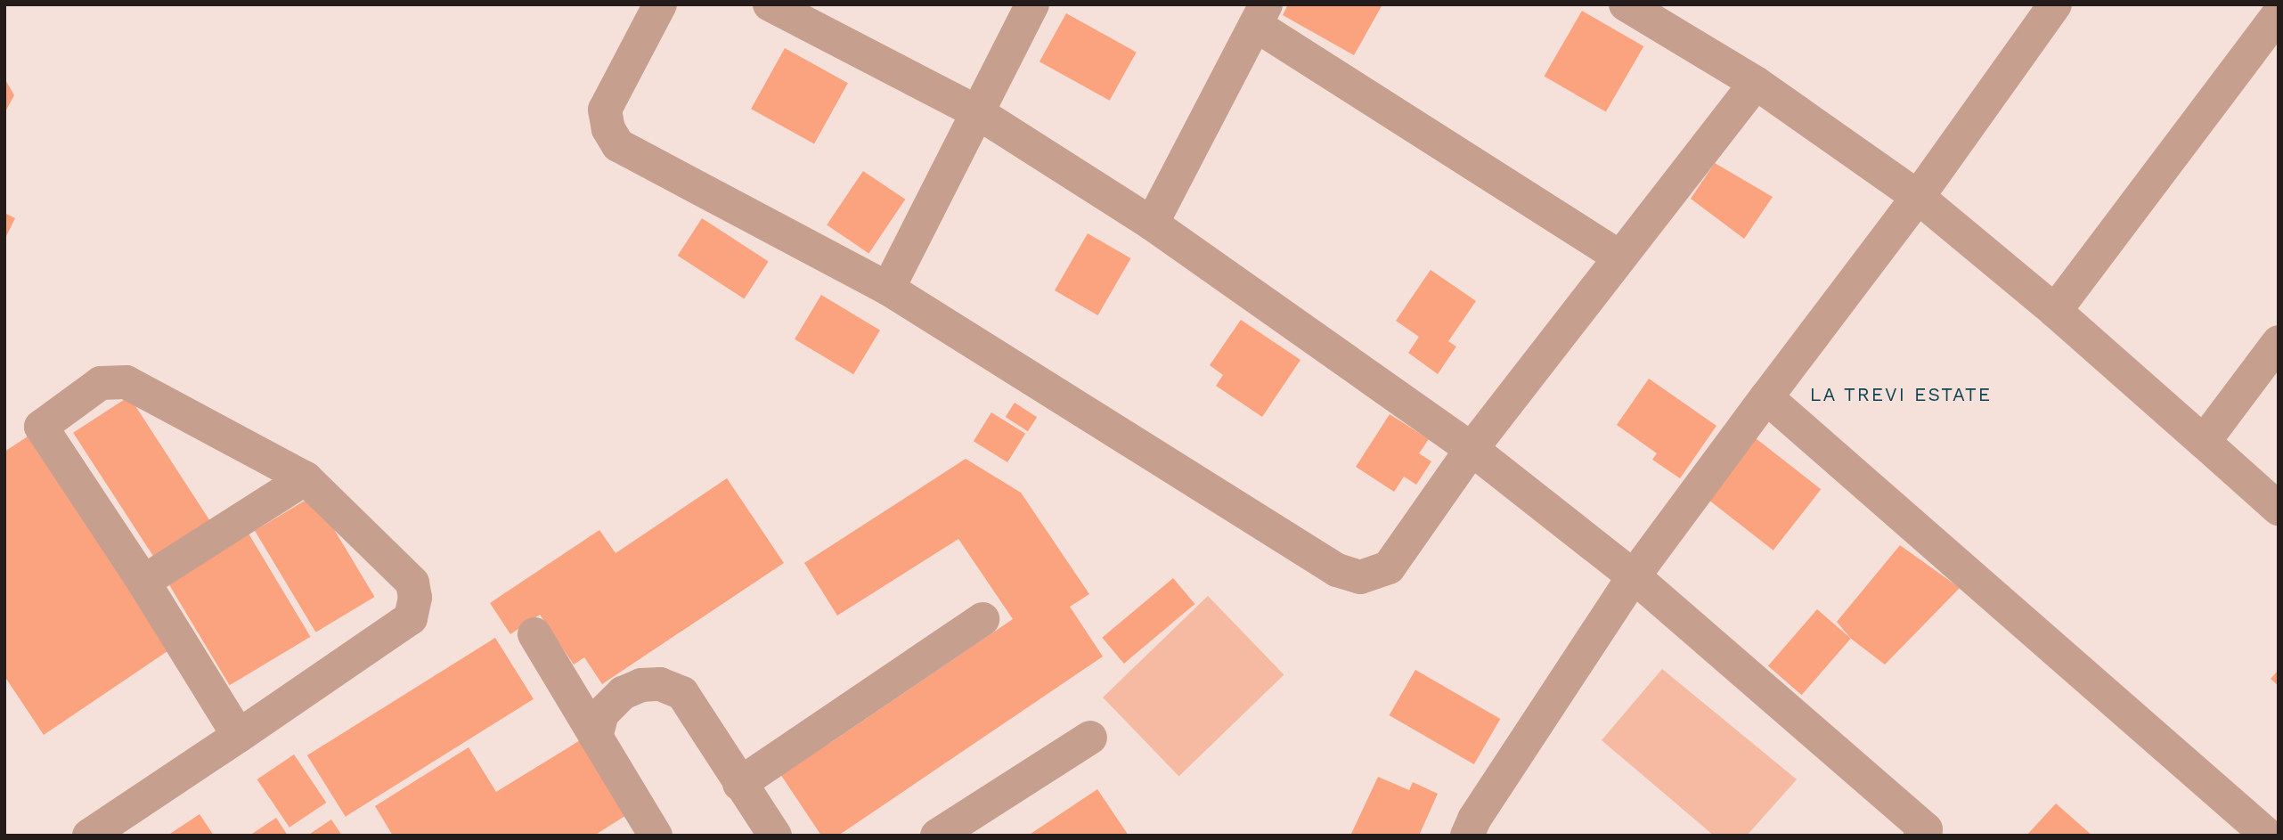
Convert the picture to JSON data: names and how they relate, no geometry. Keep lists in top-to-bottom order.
{
  "districts": ["LA TREVI ESTATE"]
}
